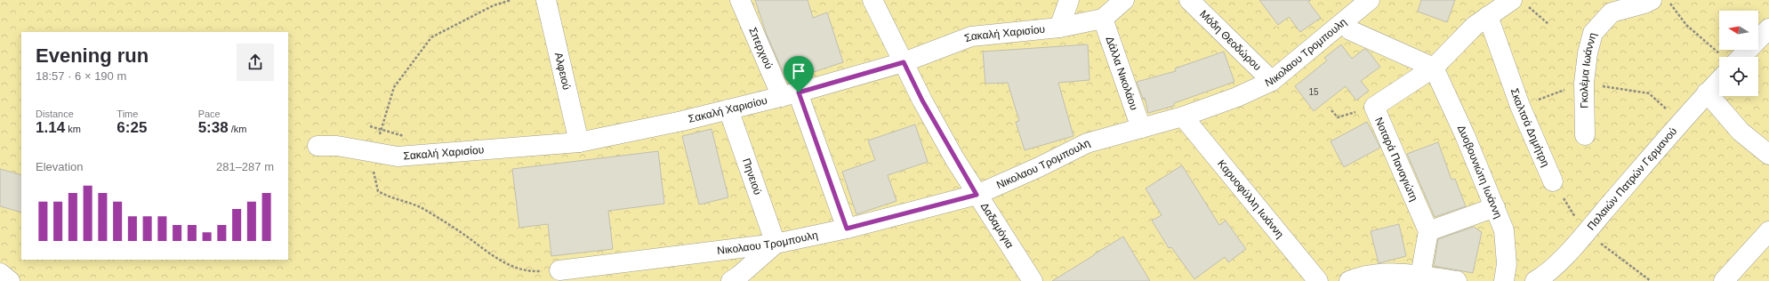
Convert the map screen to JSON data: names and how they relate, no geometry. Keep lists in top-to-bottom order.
{
  "streets": {
    "street": [
      "Σακαλή Χαρισίου",
      "Μόδη Θεοδώρου",
      "Σπερχιού",
      "Νικολαου Τρομπουλη",
      "Αλφειού",
      "Γκολέμα Ιωάννη",
      "Δάλλα Νικολάου",
      "Σκαλτσά Δημήτρη",
      "Νοταρά Παναγιώτη",
      "Δυοβουνιώτη Ιωάννη",
      "Πηνειού",
      "Παλαιών Πατρών Γερμανού",
      "Καρυοφύλλη Ιωάννη",
      "Δαδαμόγια"
    ]
  },
  "crossings": [
    ["Σακαλή Χαρισίου", "Σπερχιού"],
    ["Σακαλή Χαρισίου", "Αλφειού"],
    ["Σακαλή Χαρισίου", "Δάλλα Νικολάου"],
    ["Σακαλή Χαρισίου", "Πηνειού"],
    ["Σακαλή Χαρισίου", "Δαδαμόγια"],
    ["Μόδη Θεοδώρου", "Νικολαου Τρομπουλη"],
    ["Σπερχιού", "Νικολαου Τρομπουλη"],
    ["Νικολαου Τρομπουλη", "Δάλλα Νικολάου"],
    ["Νικολαου Τρομπουλη", "Πηνειού"],
    ["Νικολαου Τρομπουλη", "Καρυοφύλλη Ιωάννη"],
    ["Νικολαου Τρομπουλη", "Δαδαμόγια"],
    ["Σκαλτσά Δημήτρη", "Νοταρά Παναγιώτη"],
    ["Νοταρά Παναγιώτη", "Δυοβουνιώτη Ιωάννη"]
  ],
  "house_numbers": ["15"],
  "north": "left",
  "page": {
    "heading": ["Evening run", "18:57 · 6 × 190 m"],
    "stats": [
      ["Distance", "1.14 km"],
      ["Time", "6:25"],
      ["Pace", "5:38 /km"]
    ],
    "chart": ["Elevation", "281–287 m"]
  }
}
